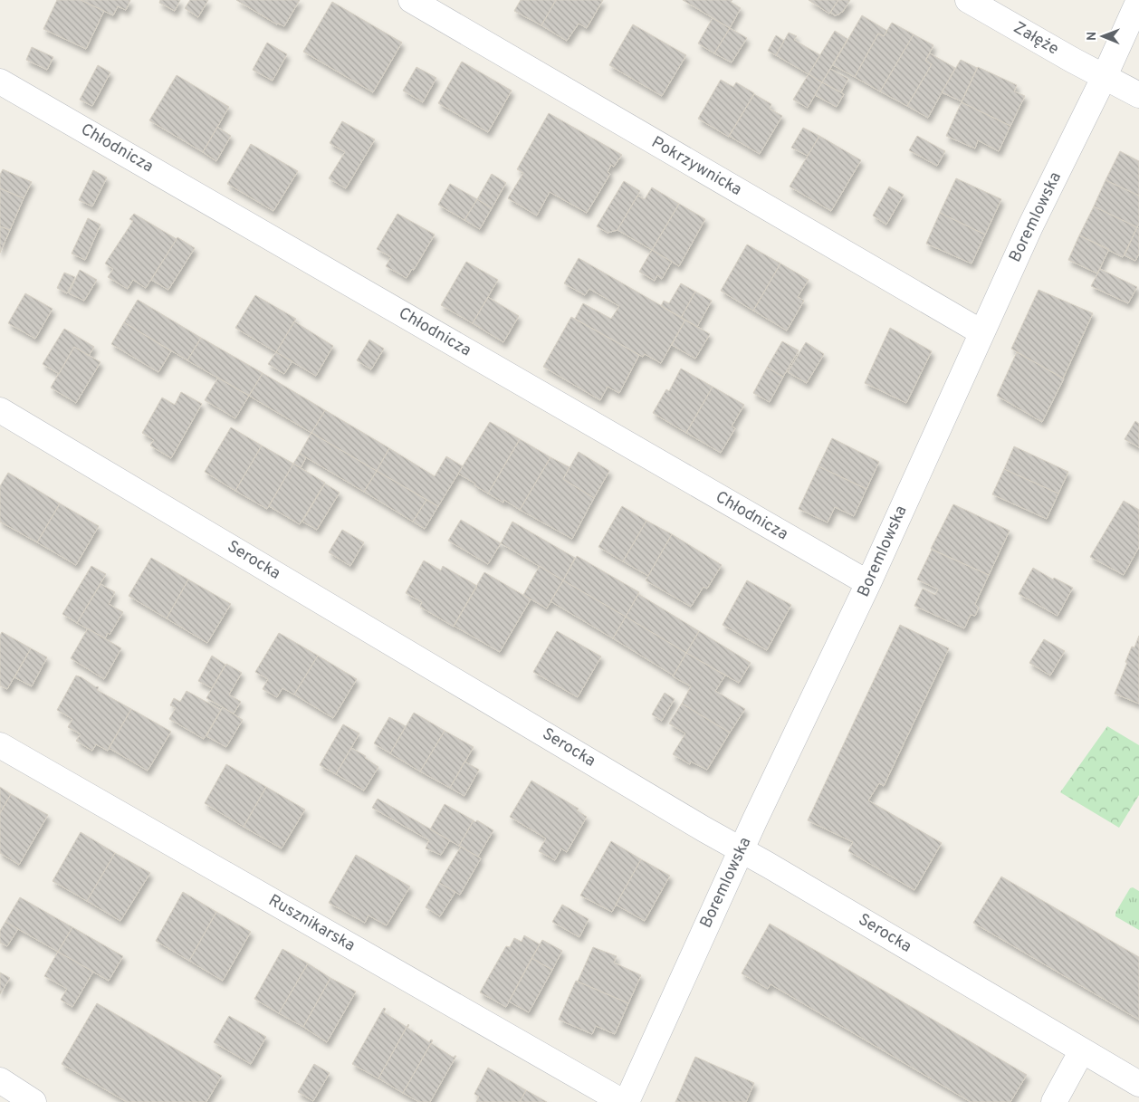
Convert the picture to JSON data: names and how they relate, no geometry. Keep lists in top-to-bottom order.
{
  "streets": {
    "street": [
      "Załęże",
      "Chłodnicza",
      "Pokrzywnicka",
      "Boremlowska",
      "Serocka",
      "Rusznikarska"
    ]
  },
  "crossings": [
    ["Załęże", "Boremlowska"],
    ["Chłodnicza", "Boremlowska"],
    ["Pokrzywnicka", "Boremlowska"],
    ["Boremlowska", "Serocka"],
    ["Boremlowska", "Rusznikarska"]
  ],
  "north": "left"
}
